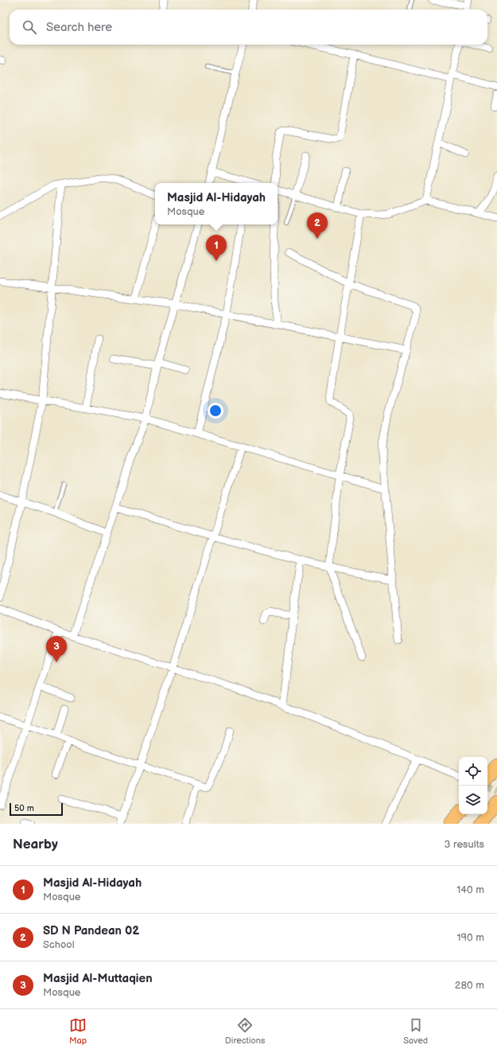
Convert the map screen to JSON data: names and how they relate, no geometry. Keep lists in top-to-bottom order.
{
  "scale_bar": "50 m",
  "page": {
    "search": "Search here",
    "popup": ["Masjid Al-Hidayah", "Mosque"],
    "pins": ["2", "1", "3"],
    "scale": "50 m",
    "heading": ["Nearby", "3 results"],
    "list": [
      {
        "mark": "1",
        "name": "Masjid Al-Hidayah",
        "note": "Mosque",
        "value": "140 m"
      },
      {
        "mark": "2",
        "name": "SD N Pandean 02",
        "note": "School",
        "value": "190 m"
      },
      {
        "mark": "3",
        "name": "Masjid Al-Muttaqien",
        "note": "Mosque",
        "value": "280 m"
      }
    ],
    "nav": ["Map", "Directions", "Saved"]
  }
}
